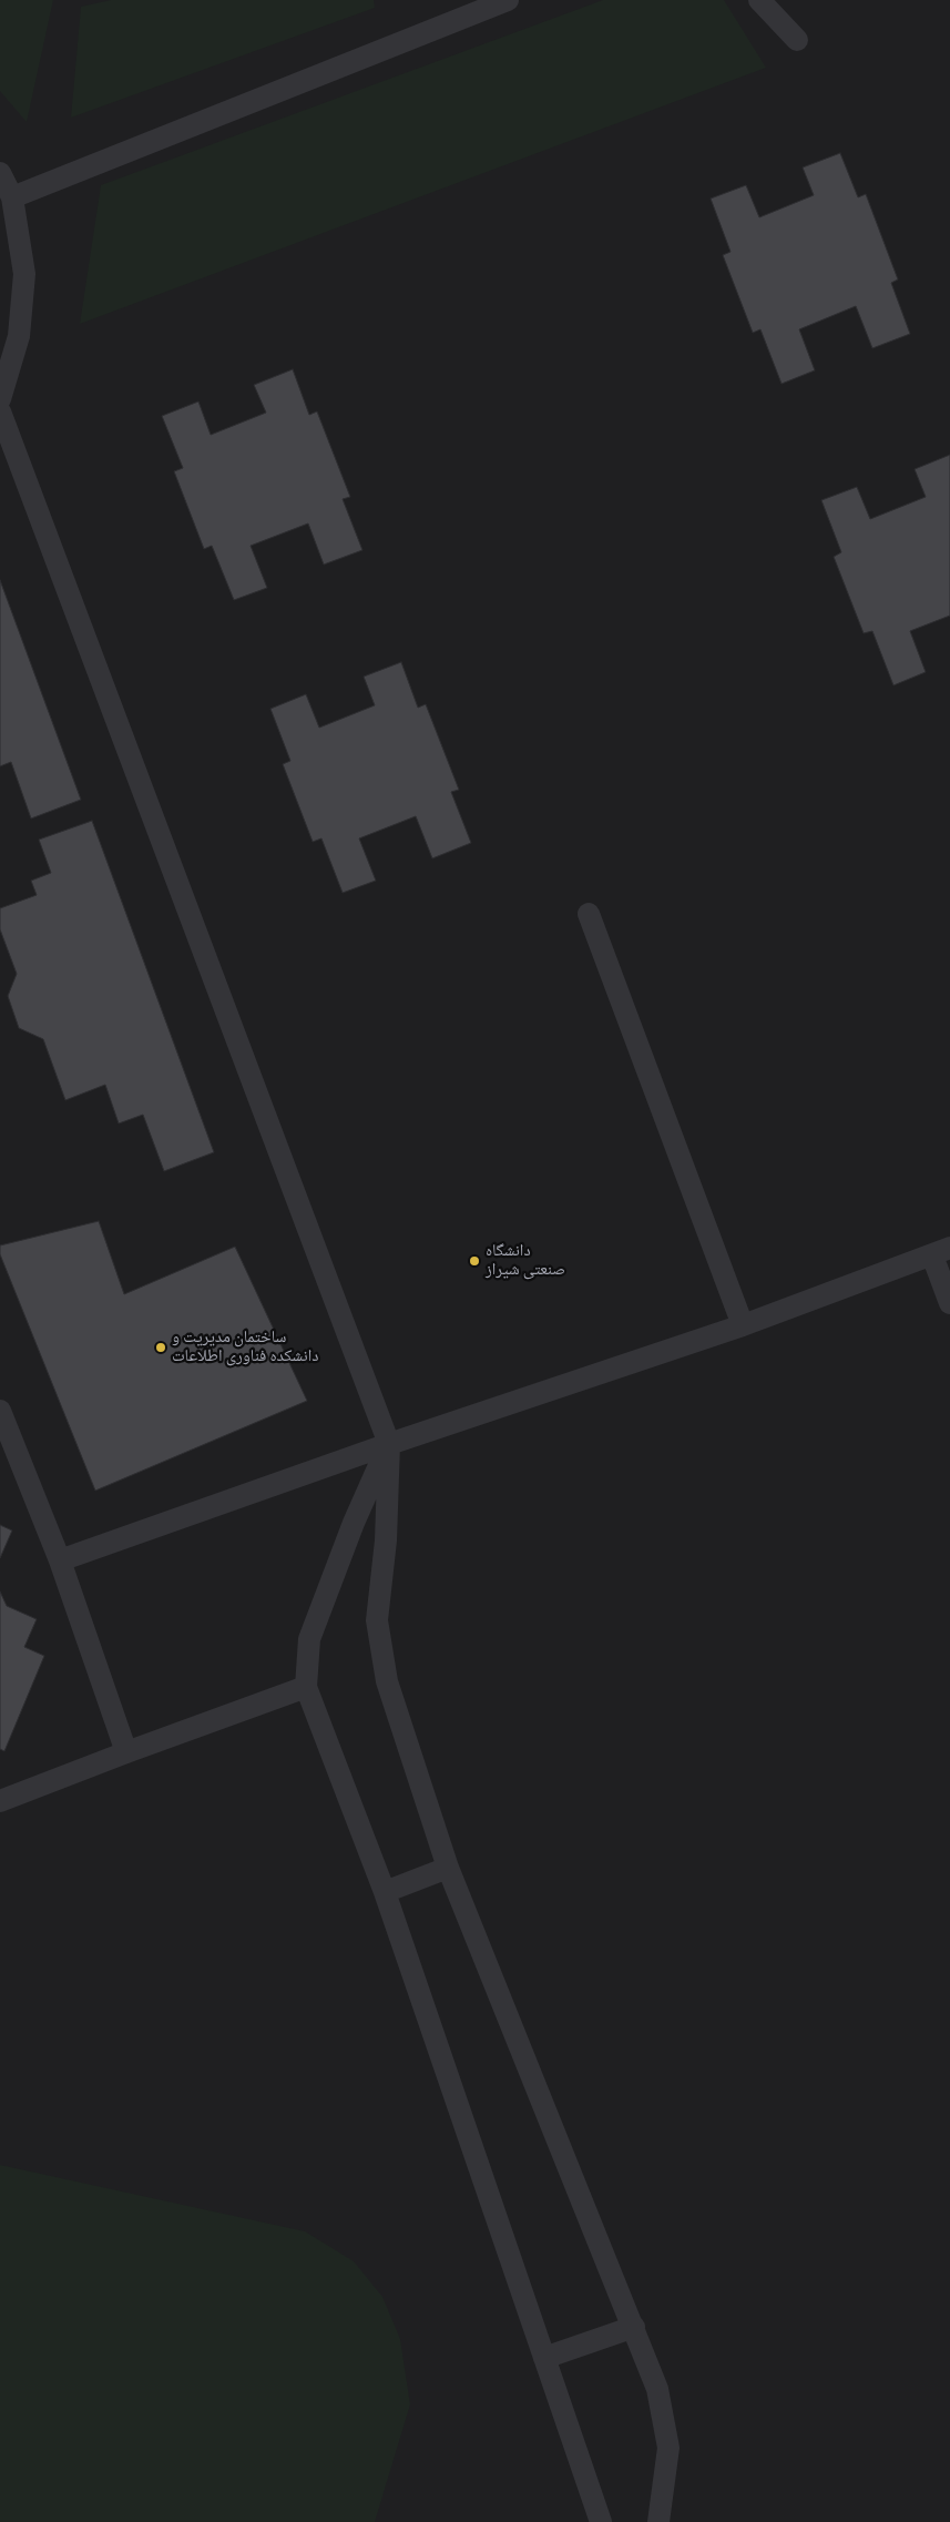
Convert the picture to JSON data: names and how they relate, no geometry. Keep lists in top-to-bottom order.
{
  "places": ["دانشگاه صنعتی شیراز", "ساختمان مدیریت و دانشکده فناوری اطلاعات"]
}
